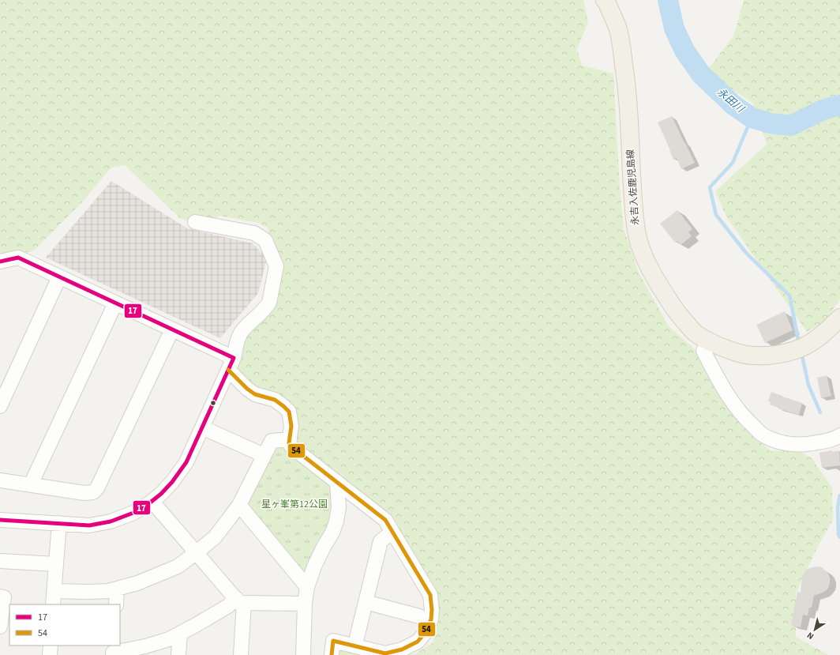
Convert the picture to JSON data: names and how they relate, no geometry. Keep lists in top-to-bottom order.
{
  "streets": {
    "main road": ["永吉入佐鹿児島線"]
  },
  "water": ["永田川"],
  "parks": ["星ヶ峯第12公園"],
  "lines": ["transit line 17", "transit line 54"],
  "legend": ["17", "54"],
  "north": "bottom left"
}
